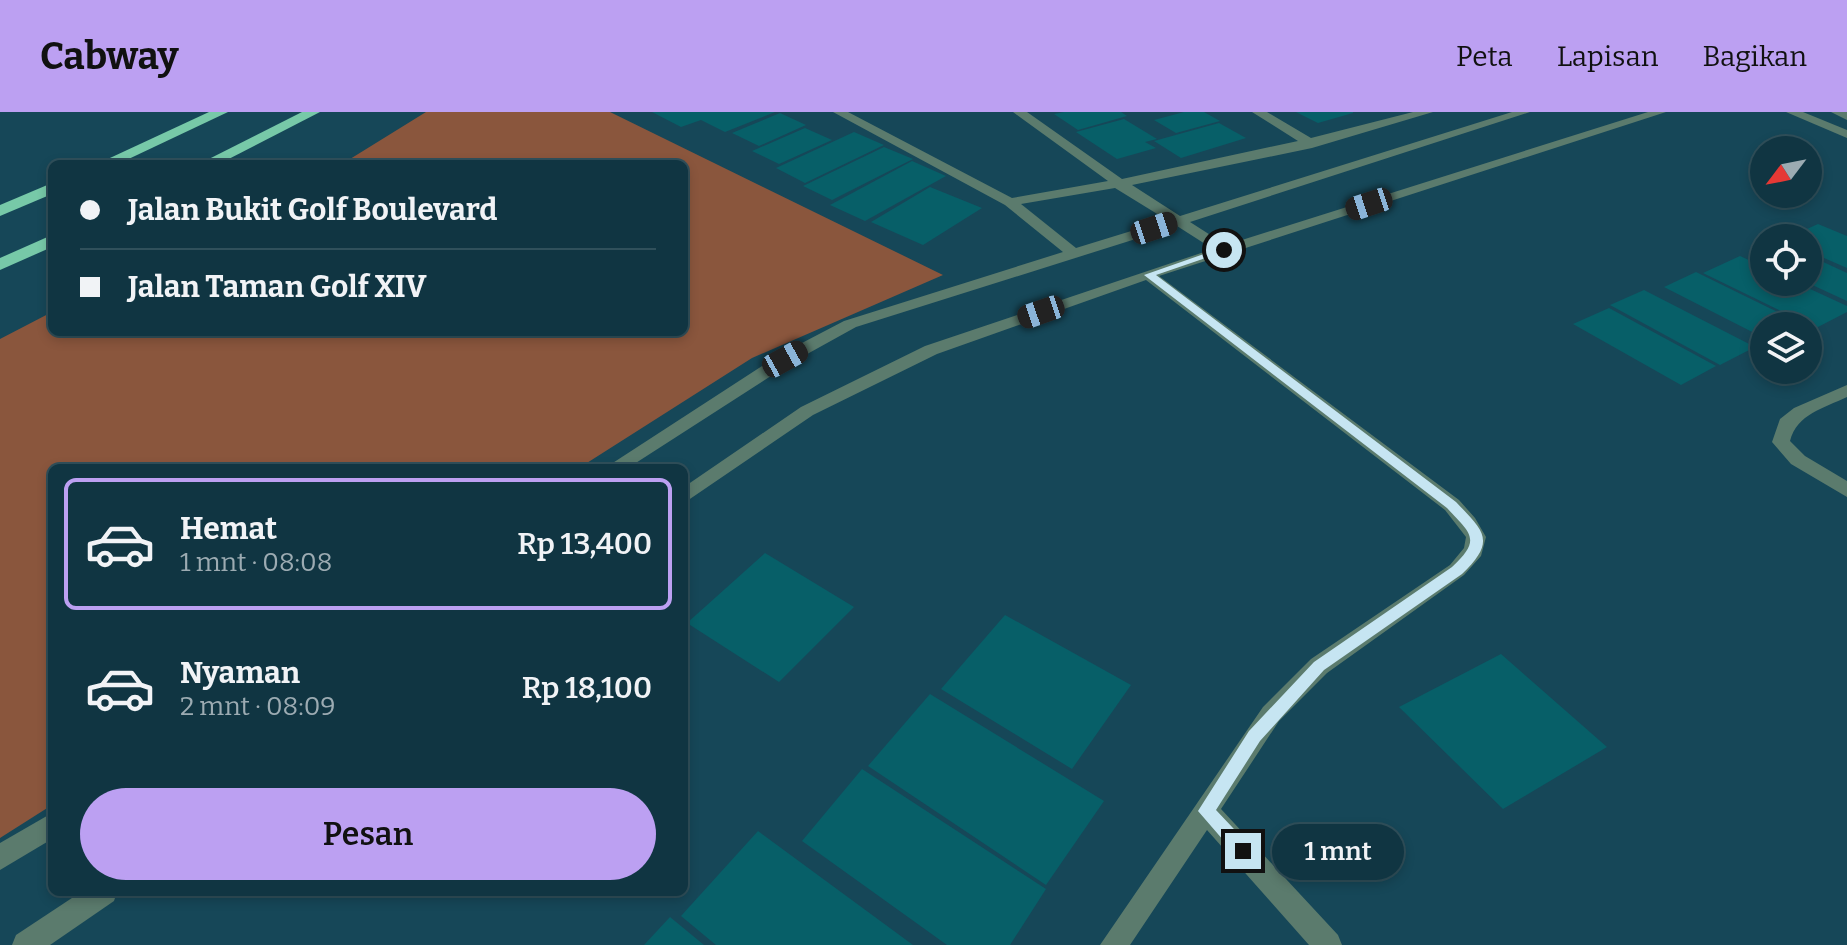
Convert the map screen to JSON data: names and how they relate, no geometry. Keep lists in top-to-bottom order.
{
  "north": "bottom left",
  "page": {
    "header": "Cabway",
    "nav": ["Peta", "Lapisan", "Bagikan"],
    "banner": ["Jalan Bukit Golf Boulevard", "Jalan Taman Golf XIV"],
    "list": [
      {
        "name": "Hemat",
        "note": "1 mnt · 08:08",
        "value": "Rp 13,400"
      },
      {
        "name": "Nyaman",
        "note": "2 mnt · 08:09",
        "value": "Rp 18,100"
      }
    ],
    "buttons": "Pesan",
    "bubble": "1 mnt"
  }
}
